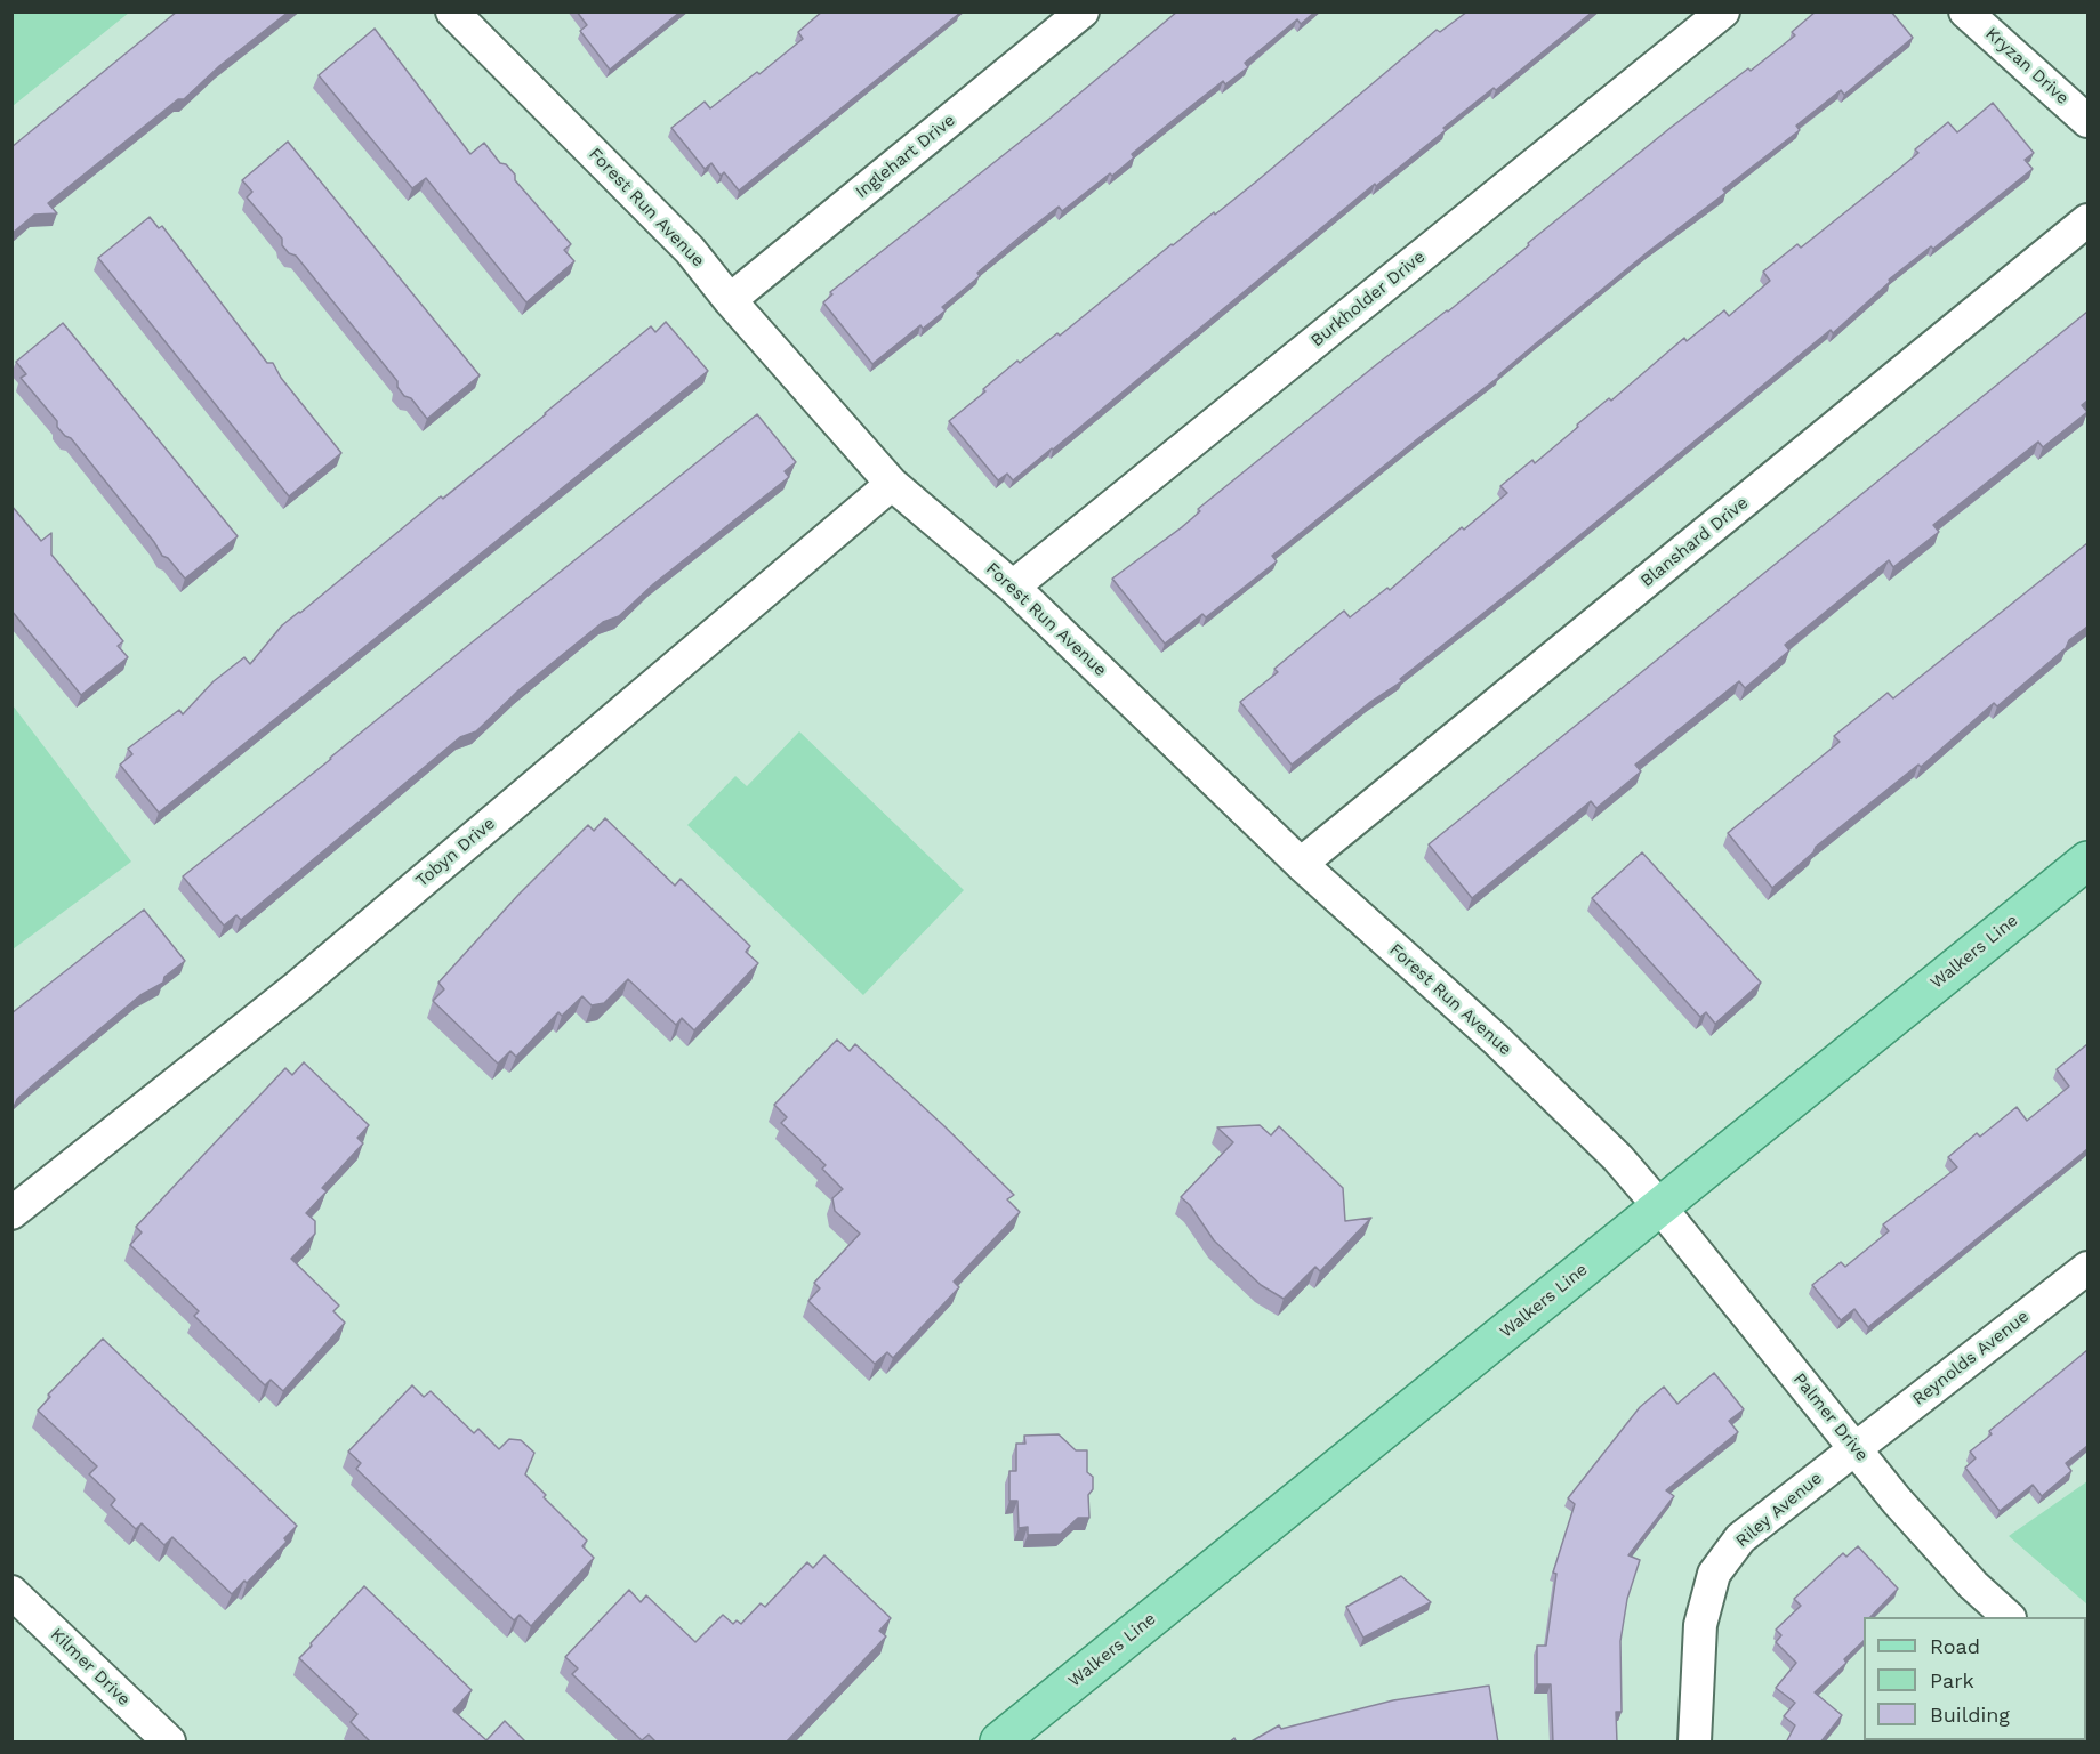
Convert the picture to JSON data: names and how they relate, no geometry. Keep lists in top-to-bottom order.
{
  "streets": {
    "main road": ["Walkers Line"],
    "street": [
      "Kryzan Drive",
      "Inglehart Drive",
      "Forest Run Avenue",
      "Burkholder Drive",
      "Blanshard Drive",
      "Tobyn Drive",
      "Reynolds Avenue",
      "Palmer Drive",
      "Riley Avenue",
      "Kilmer Drive"
    ]
  },
  "crossings": [
    ["Inglehart Drive", "Forest Run Avenue"],
    ["Forest Run Avenue", "Burkholder Drive"],
    ["Forest Run Avenue", "Blanshard Drive"],
    ["Forest Run Avenue", "Tobyn Drive"],
    ["Forest Run Avenue", "Walkers Line"],
    ["Forest Run Avenue", "Palmer Drive"],
    ["Walkers Line", "Palmer Drive"],
    ["Reynolds Avenue", "Palmer Drive"],
    ["Reynolds Avenue", "Riley Avenue"],
    ["Palmer Drive", "Riley Avenue"]
  ],
  "legend": ["Road", "Park", "Building"]
}
